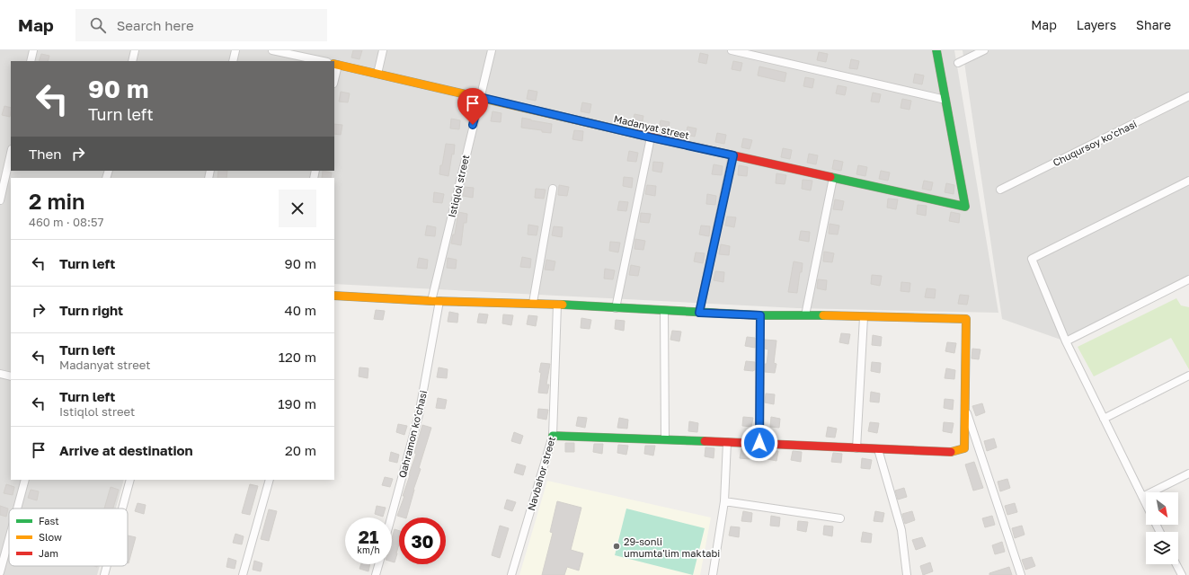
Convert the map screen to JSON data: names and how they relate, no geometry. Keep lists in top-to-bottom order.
{
  "streets": {
    "street": [
      "Madanyat street",
      "Chuqursoy ko'chasi",
      "Istiqlol street",
      "Qahramon ko'chasi",
      "Navbahor street"
    ]
  },
  "crossings": [
    ["Madanyat street", "Istiqlol street"],
    ["Istiqlol street", "Qahramon ko'chasi"]
  ],
  "places": ["29-sonli umumta'lim maktabi"],
  "legend": ["Fast", "Slow", "Jam"],
  "north": "bottom right",
  "page": {
    "header": "Map",
    "search": "Search here",
    "nav": ["Map", "Layers", "Share"],
    "turn": ["90 m", "Turn left"],
    "then": "Then",
    "heading": ["2 min", "460 m · 08:57"],
    "list": [
      {
        "name": "Turn left",
        "value": "90 m"
      },
      {
        "name": "Turn right",
        "value": "40 m"
      },
      {
        "name": "Turn left",
        "note": "Madanyat street",
        "value": "120 m"
      },
      {
        "name": "Turn left",
        "note": "Istiqlol street",
        "value": "190 m"
      },
      {
        "name": "Arrive at destination",
        "value": "20 m"
      }
    ],
    "speed": "21 km/h",
    "limit": "30"
  }
}
